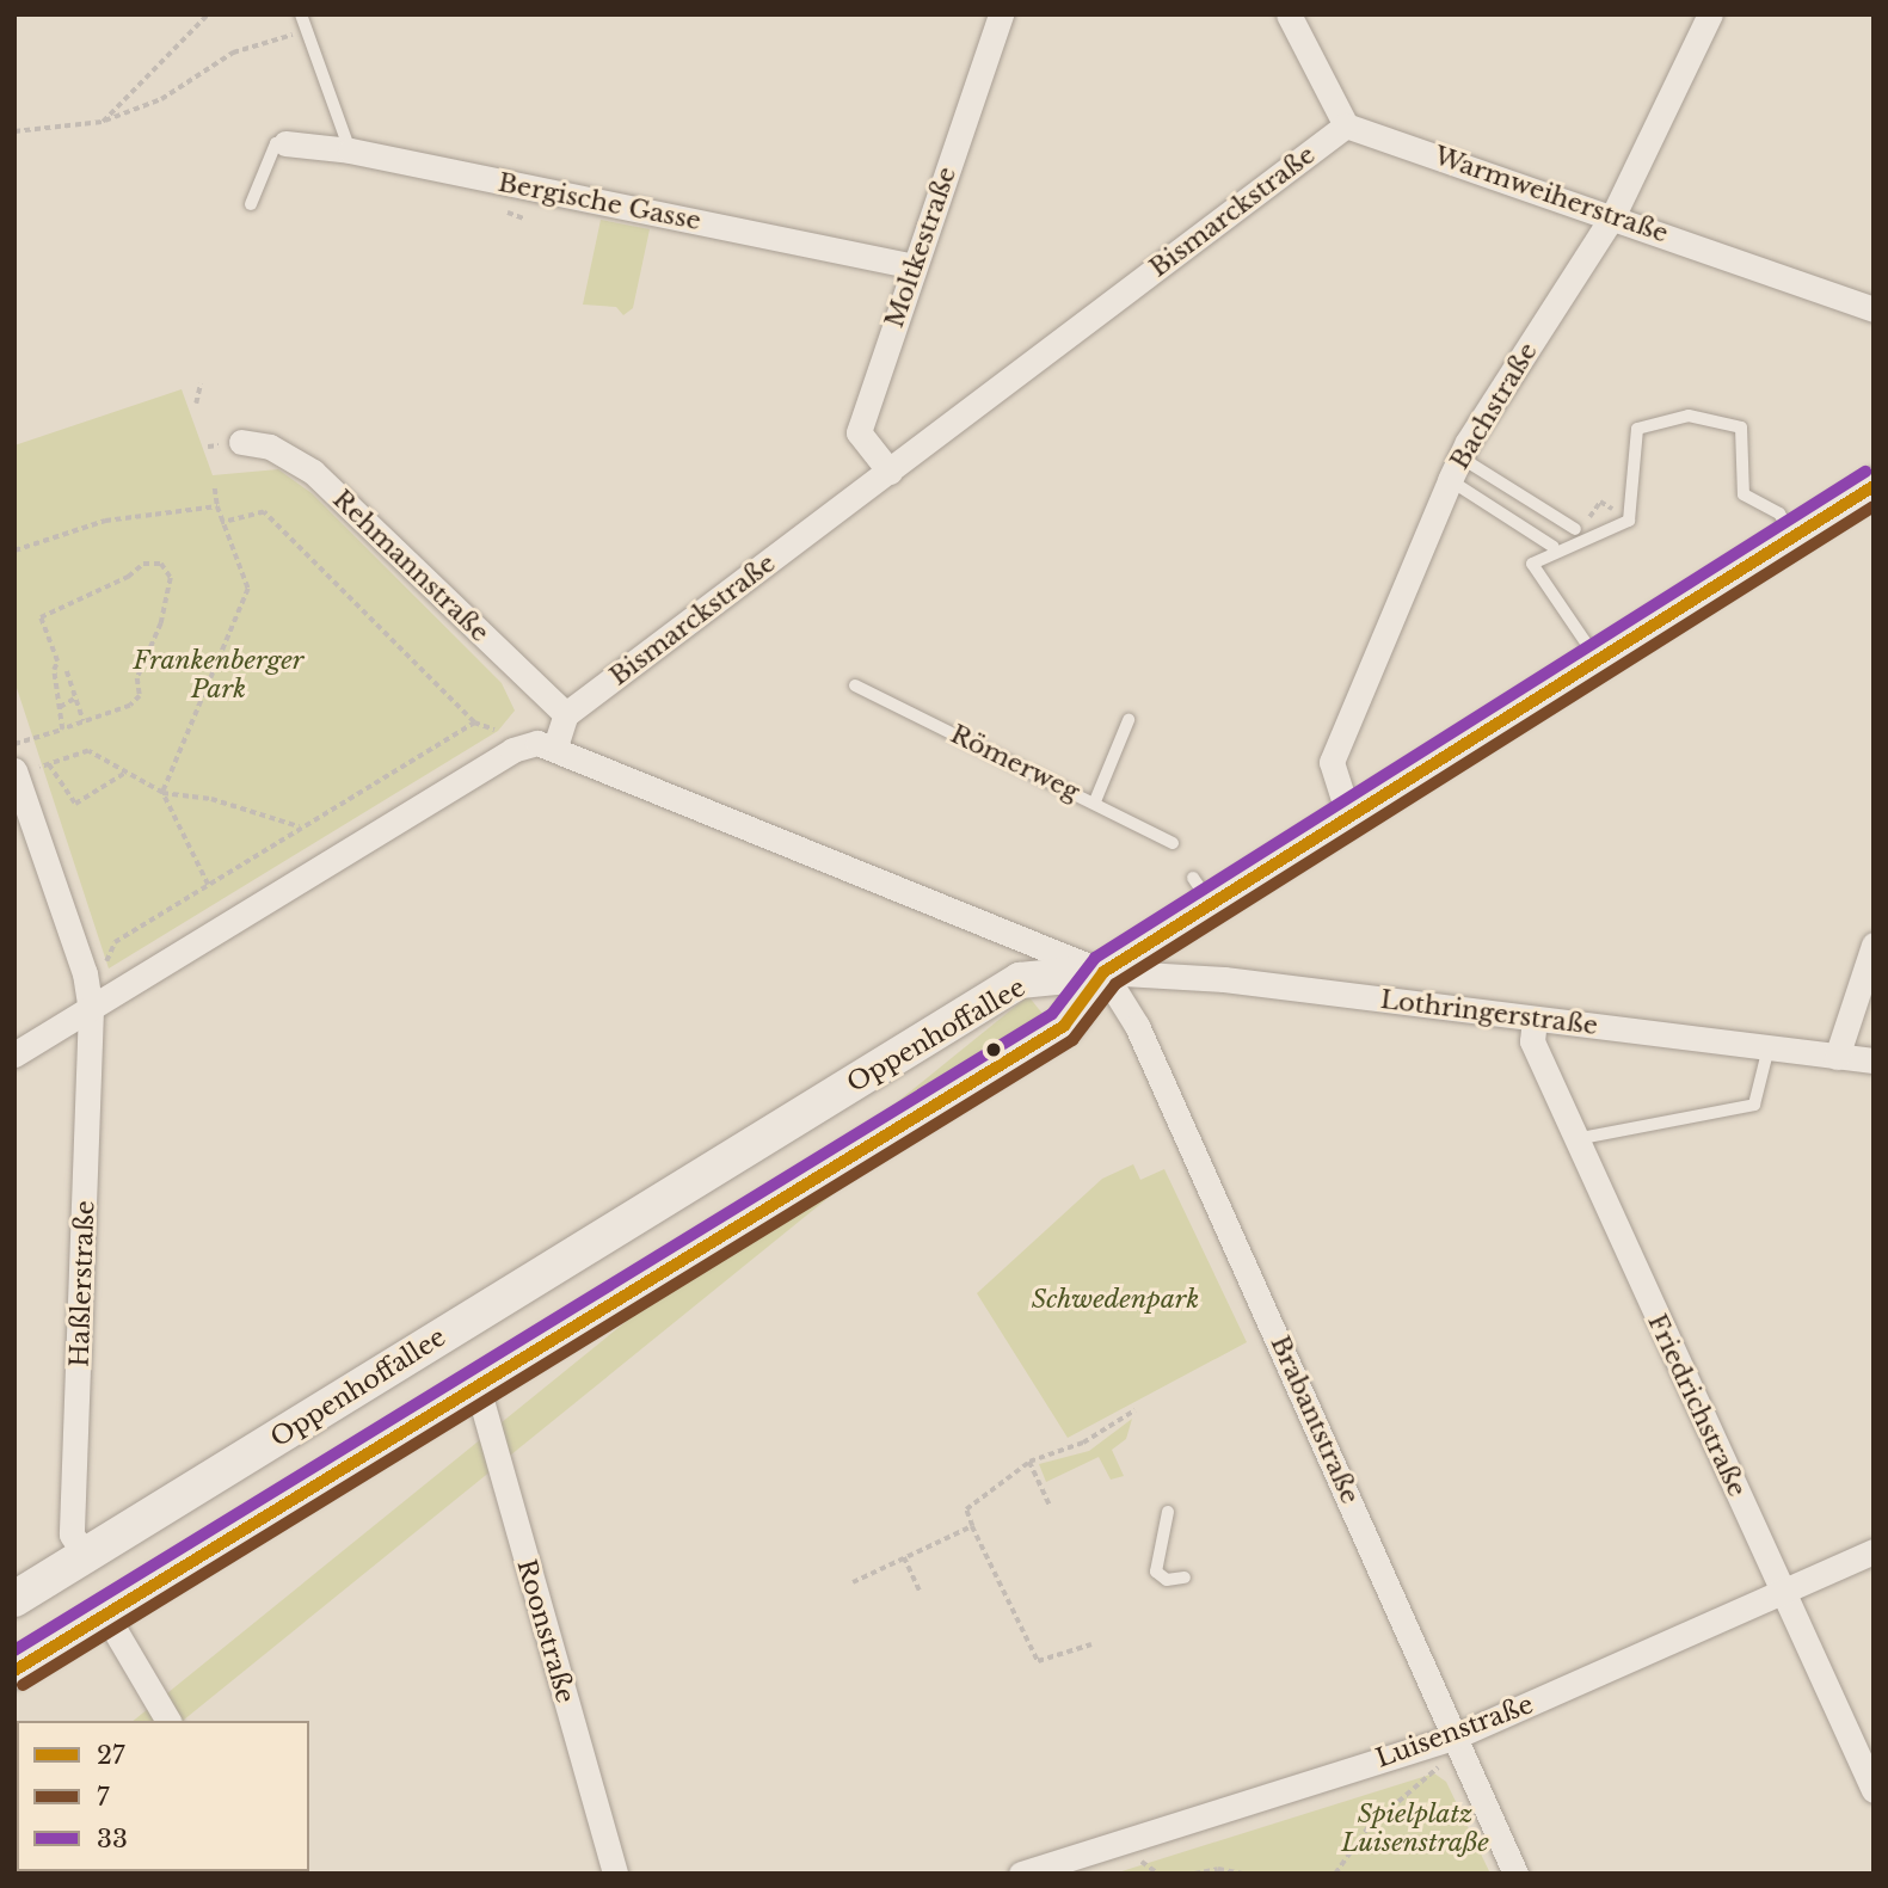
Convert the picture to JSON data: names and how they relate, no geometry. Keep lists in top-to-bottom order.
{
  "streets": {
    "street": [
      "Warmweiherstraße",
      "Bergische Gasse",
      "Bismarckstraße",
      "Moltkestraße",
      "Bachstraße",
      "Rehmannstraße",
      "Lothringerstraße",
      "Oppenhoffallee",
      "Haßlerstraße",
      "Friedrichstraße",
      "Brabantstraße",
      "Roonstraße",
      "Luisenstraße"
    ],
    "lane": ["Römerweg"]
  },
  "crossings": [
    ["Warmweiherstraße", "Bismarckstraße"],
    ["Warmweiherstraße", "Bachstraße"],
    ["Bergische Gasse", "Moltkestraße"],
    ["Bismarckstraße", "Moltkestraße"],
    ["Bismarckstraße", "Rehmannstraße"],
    ["Lothringerstraße", "Oppenhoffallee"],
    ["Lothringerstraße", "Friedrichstraße"],
    ["Lothringerstraße", "Brabantstraße"],
    ["Oppenhoffallee", "Haßlerstraße"],
    ["Oppenhoffallee", "Brabantstraße"],
    ["Friedrichstraße", "Luisenstraße"],
    ["Brabantstraße", "Luisenstraße"]
  ],
  "parks": ["Frankenberger Park", "Schwedenpark", "Spielplatz Luisenstraße"],
  "lines": ["transit line 33", "transit line 27", "transit line 7"],
  "legend": ["27", "7", "33"]
}
